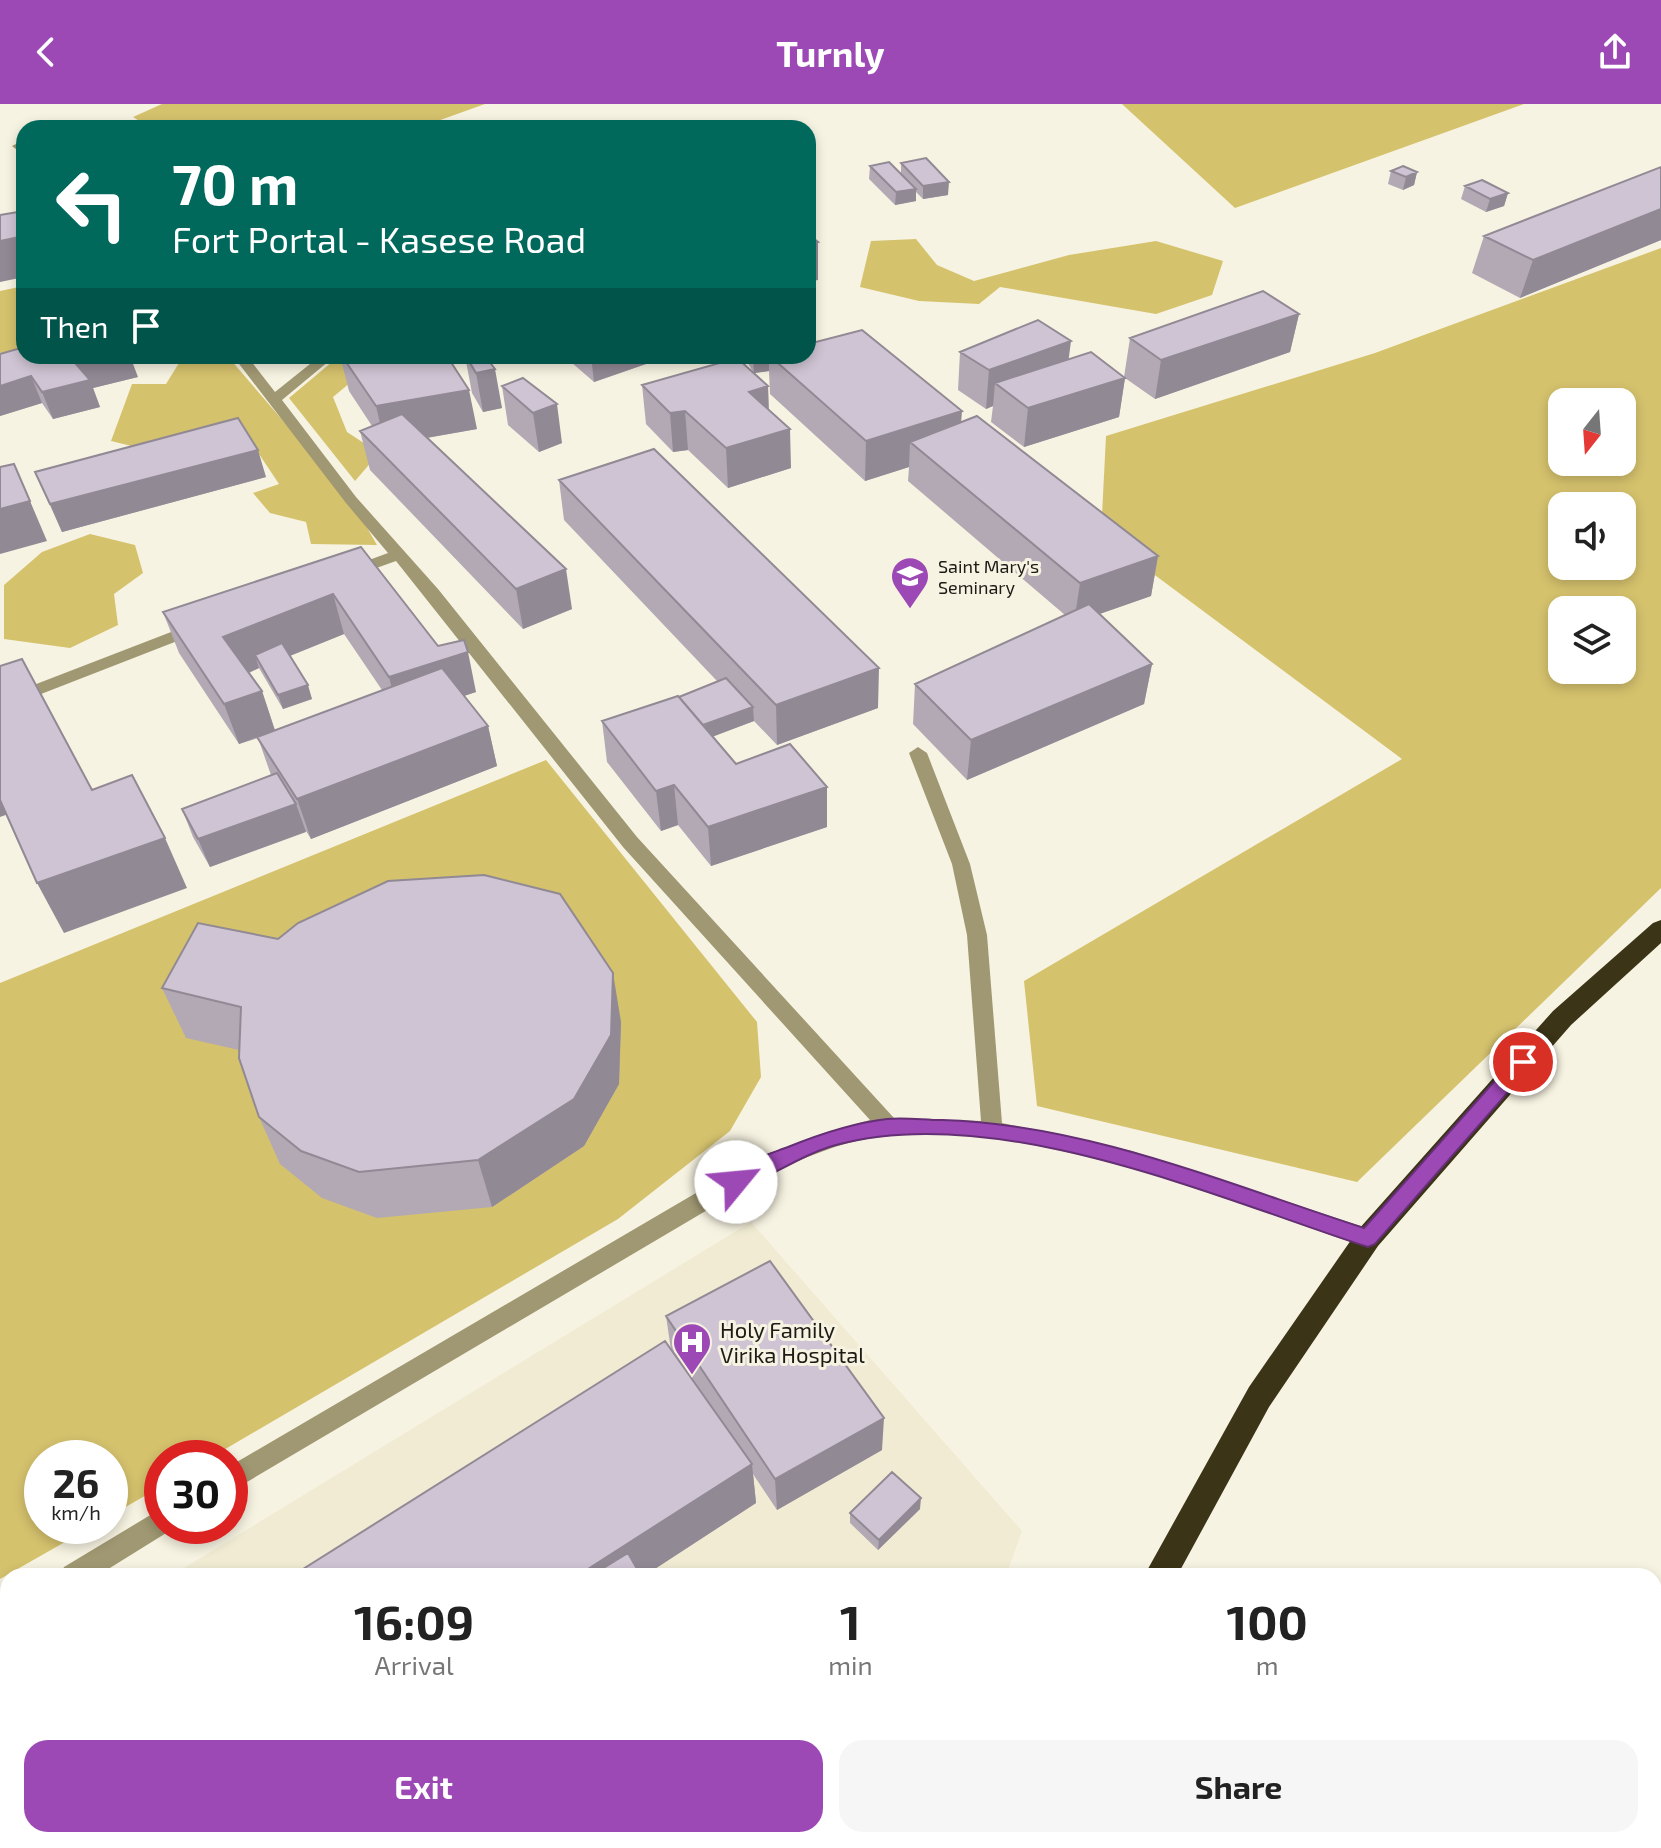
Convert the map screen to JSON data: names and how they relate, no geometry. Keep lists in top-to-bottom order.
{
  "places": {
    "school or university": ["Saint Mary's Seminary"],
    "hospital": ["Holy Family Virika Hospital"]
  },
  "north": "bottom",
  "page": {
    "header": "Turnly",
    "turn": ["70 m", "Fort Portal - Kasese Road"],
    "then": "Then",
    "speed": "26 km/h",
    "limit": "30",
    "eta": [
      "16:09",
      "Arrival",
      "1",
      "min",
      "100",
      "m"
    ],
    "buttons": ["Exit", "Share"]
  }
}
